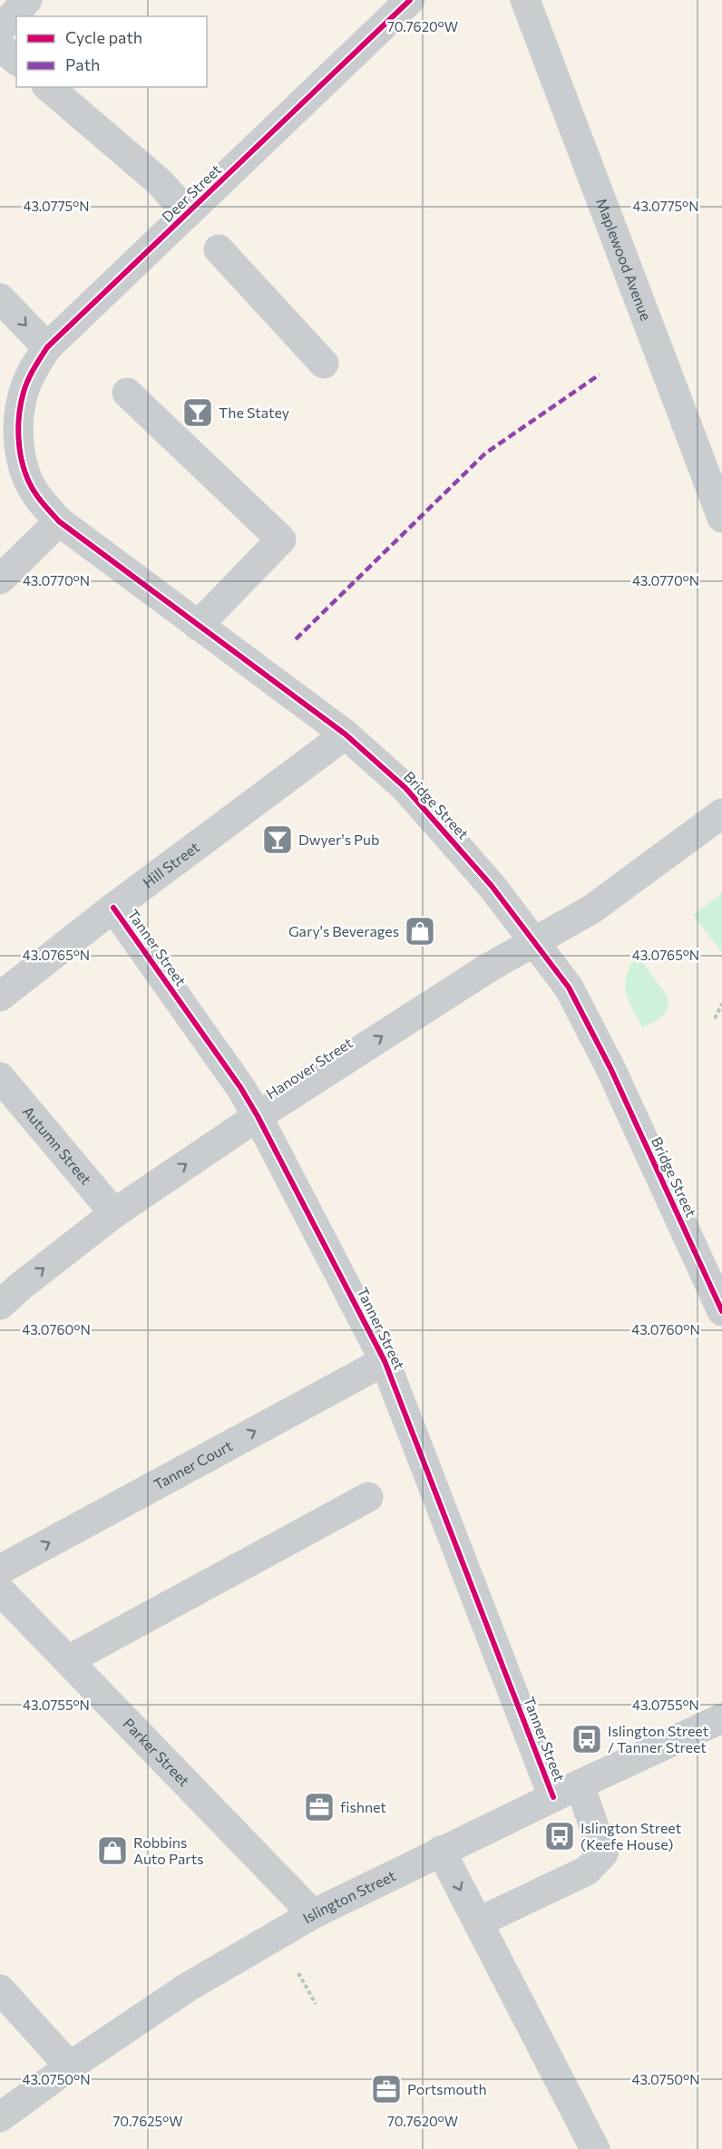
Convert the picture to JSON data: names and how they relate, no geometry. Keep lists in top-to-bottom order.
{
  "streets": {
    "street": [
      "Deer Street",
      "Maplewood Avenue",
      "Bridge Street",
      "Hill Street",
      "Tanner Street",
      "Hanover Street",
      "Autumn Street",
      "Tanner Court",
      "Parker Street",
      "Islington Street"
    ]
  },
  "crossings": [
    ["Deer Street", "Bridge Street"],
    ["Bridge Street", "Hill Street"],
    ["Bridge Street", "Hanover Street"],
    ["Hill Street", "Tanner Street"],
    ["Tanner Street", "Hanover Street"],
    ["Tanner Street", "Tanner Court"],
    ["Tanner Street", "Islington Street"],
    ["Hanover Street", "Autumn Street"],
    ["Parker Street", "Islington Street"]
  ],
  "one_way": ["Hanover Street"],
  "places": {
    "bar": ["The Statey", "Dwyer's Pub"],
    "shop": ["Gary's Beverages", "Robbins Auto Parts"],
    "bus stop": ["Islington Street / Tanner Street", "Islington Street (Keefe House)"],
    "office": ["fishnet", "Portsmouth"]
  },
  "legend": ["Cycle path", "Path"],
  "coordinates": [
    "70.7620°W",
    "43.0775°N",
    "43.0770°N",
    "43.0765°N",
    "43.0760°N",
    "43.0755°N",
    "43.0750°N",
    "70.7625°W"
  ]
}
